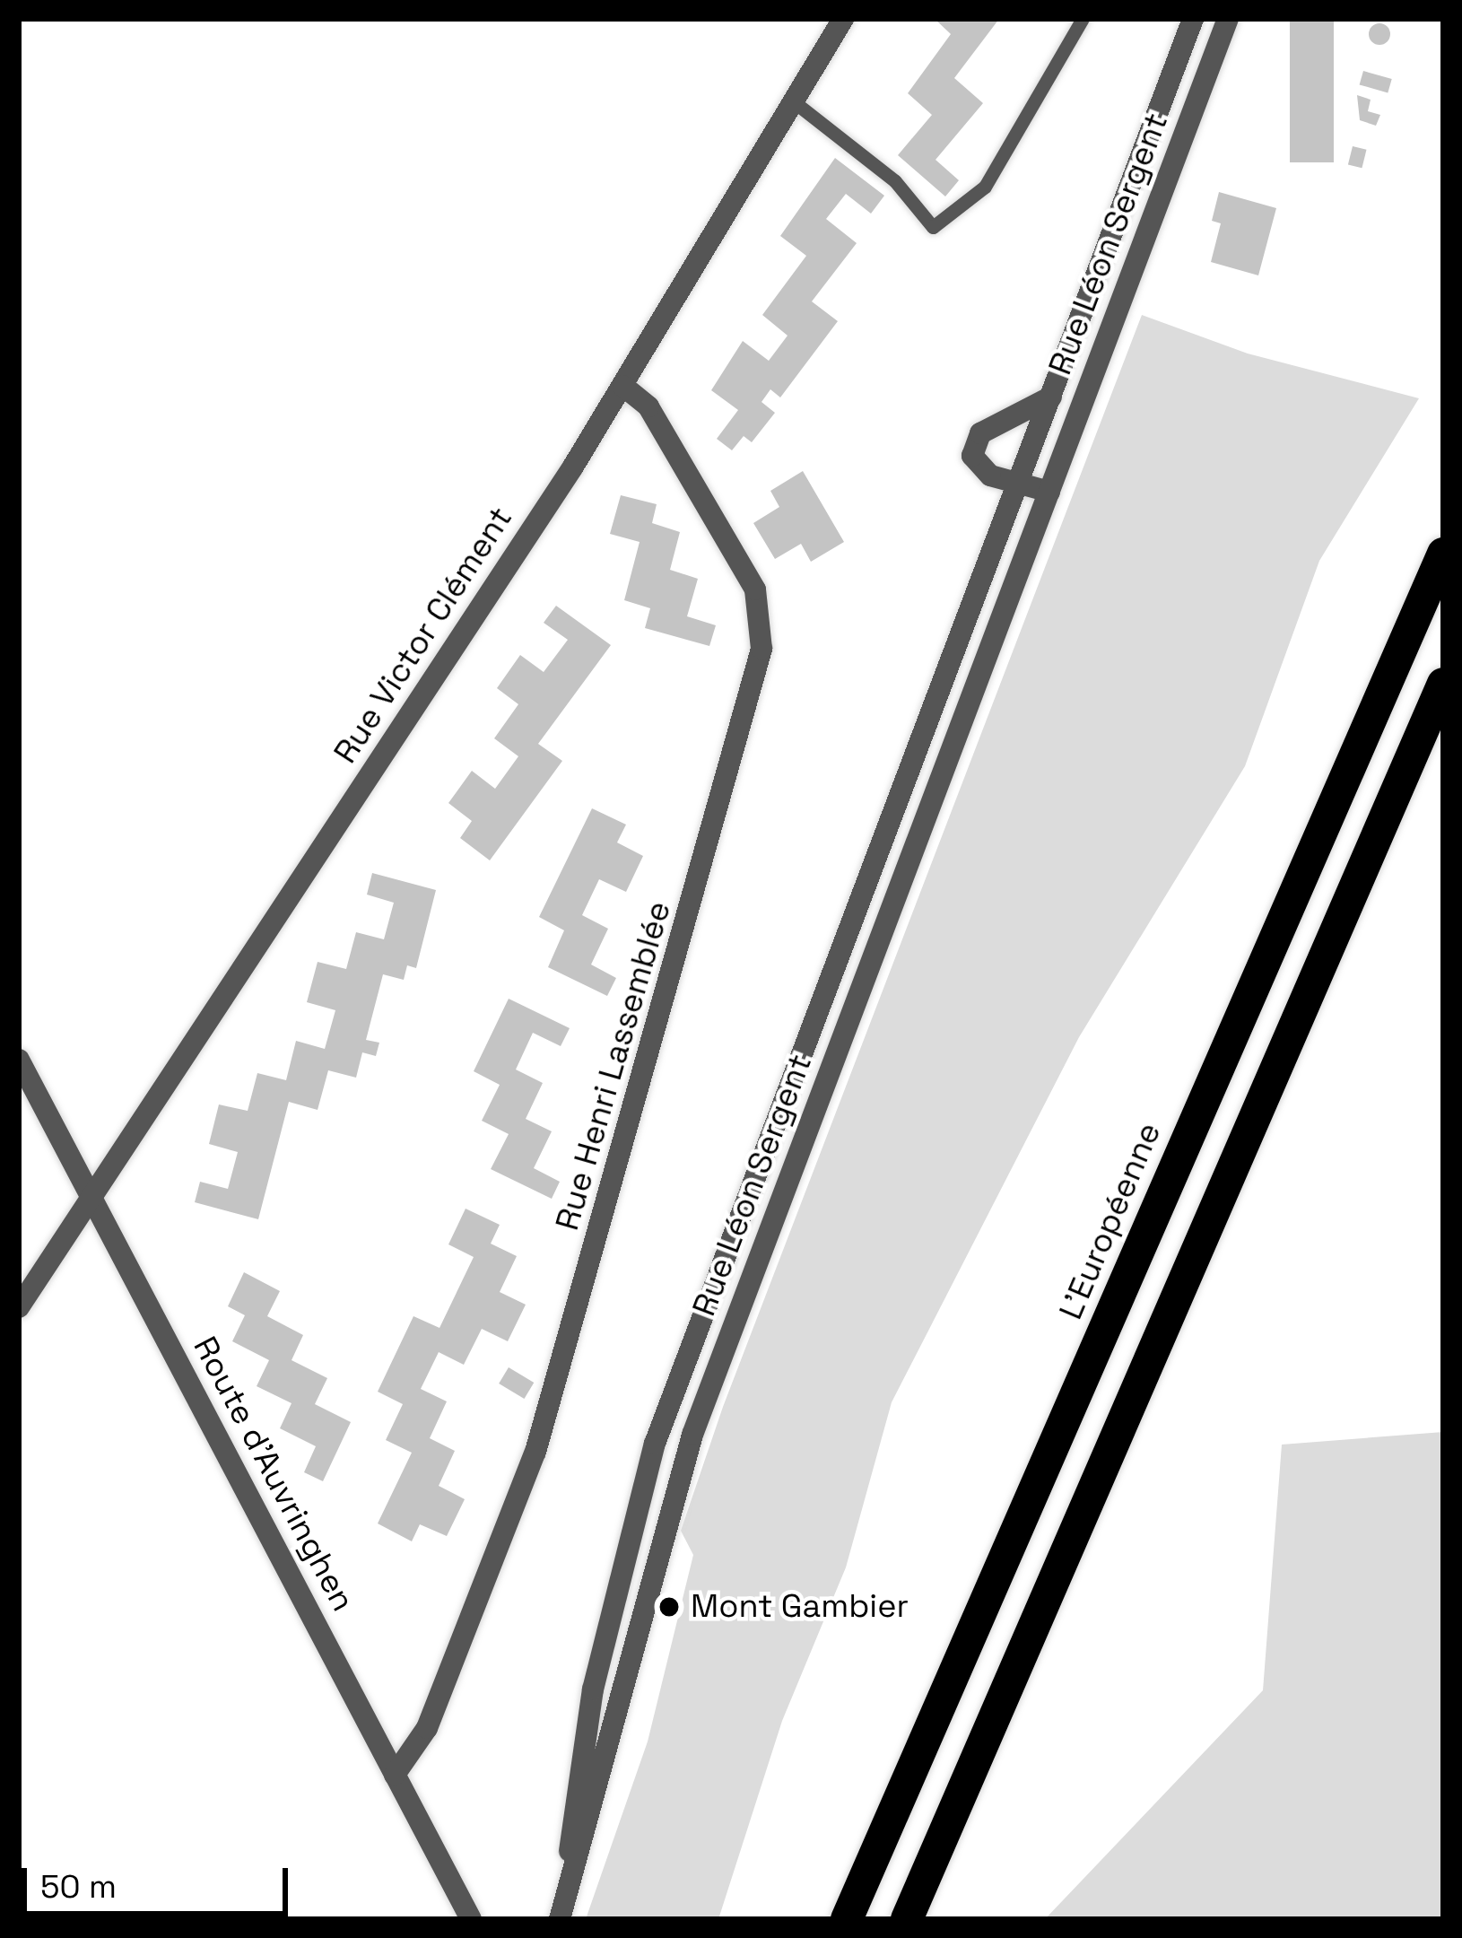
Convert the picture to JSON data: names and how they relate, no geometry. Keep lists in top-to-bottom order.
{
  "streets": {
    "highway": ["L'Européenne"],
    "street": [
      "Rue Léon Sergent",
      "Rue Victor Clément",
      "Rue Henri Lassemblée",
      "Route d'Auvringhen"
    ]
  },
  "crossings": [
    ["Rue Victor Clément", "Rue Henri Lassemblée"],
    ["Rue Victor Clément", "Route d'Auvringhen"],
    ["Rue Henri Lassemblée", "Route d'Auvringhen"]
  ],
  "places": ["Mont Gambier"],
  "scale_bar": "50 m"
}
